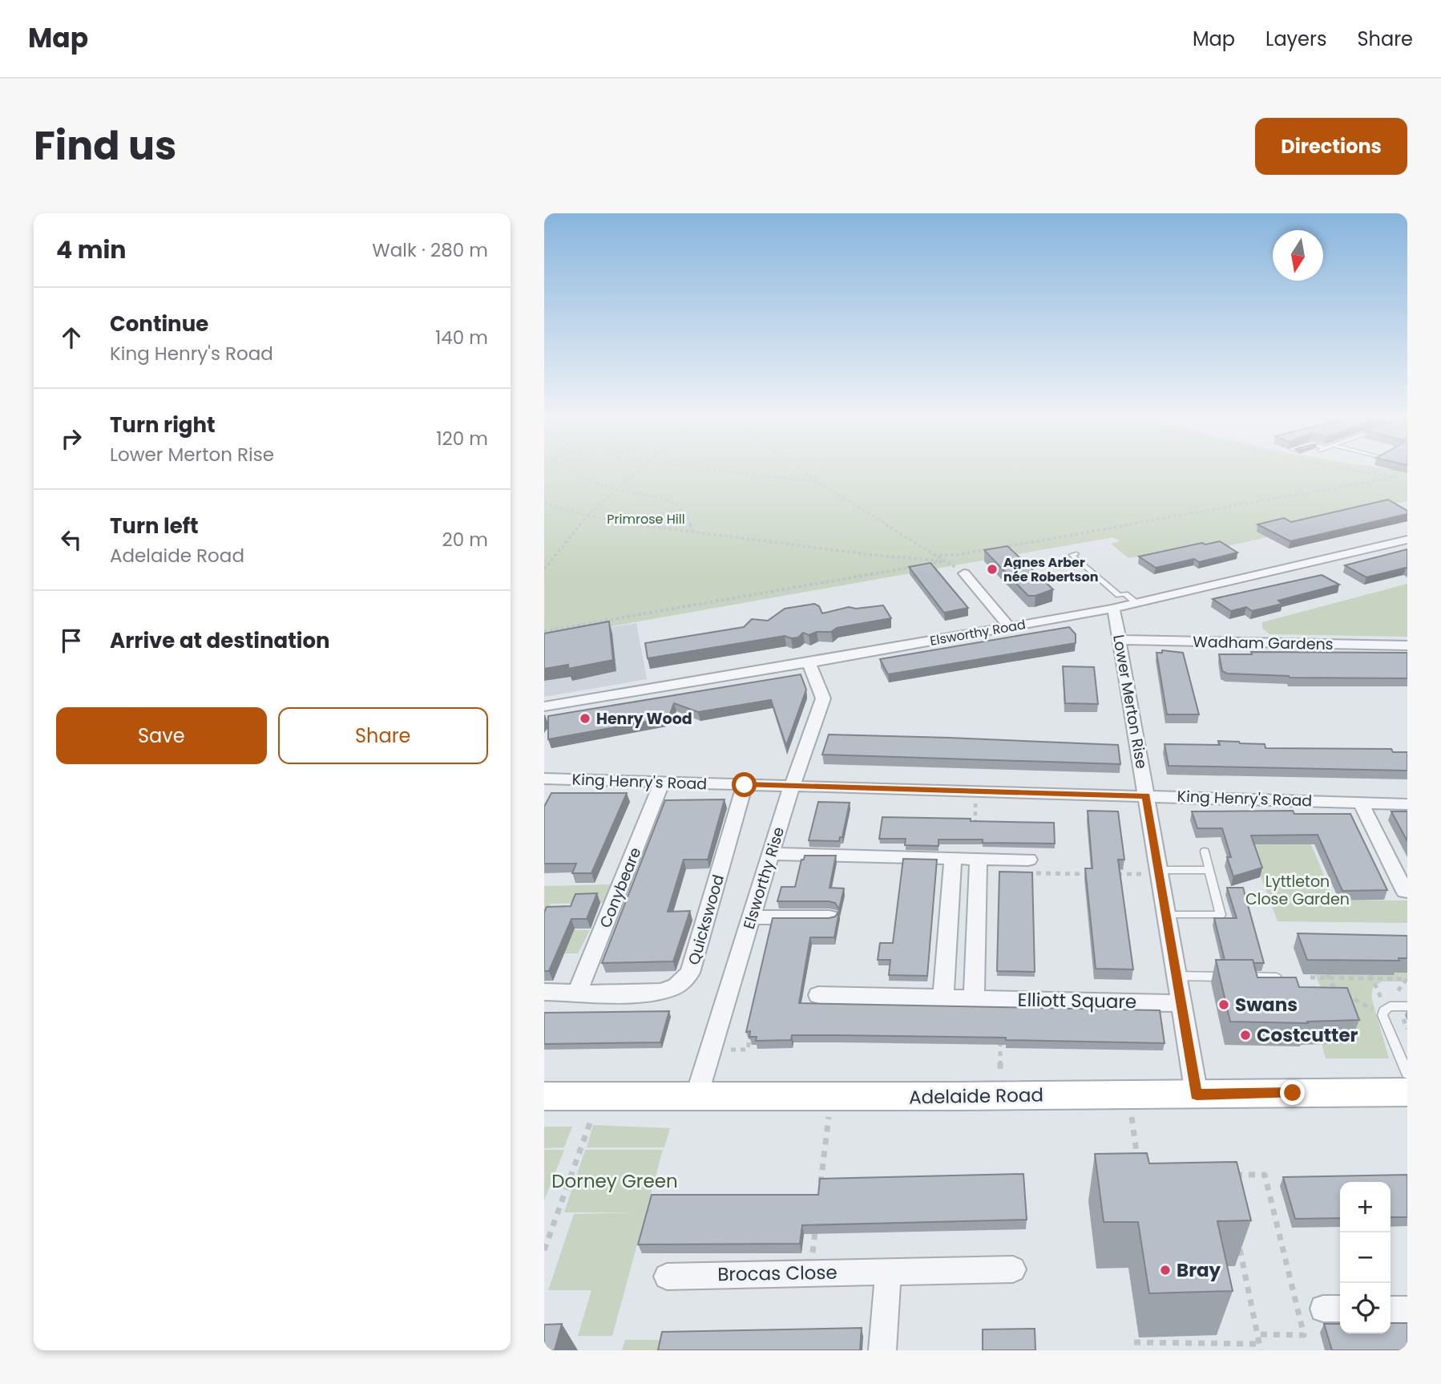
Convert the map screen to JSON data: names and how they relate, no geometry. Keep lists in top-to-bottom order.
{
  "streets": {
    "main road": ["Adelaide Road"],
    "street": [
      "Elsworthy Road",
      "Wadham Gardens",
      "Lower Merton Rise",
      "King Henry's Road",
      "Elsworthy Rise",
      "Conybeare",
      "Quickswood",
      "Elliott Square",
      "Brocas Close"
    ]
  },
  "crossings": [
    ["Elsworthy Road", "Lower Merton Rise"],
    ["Elsworthy Road", "Elsworthy Rise"],
    ["Wadham Gardens", "Lower Merton Rise"],
    ["Lower Merton Rise", "King Henry's Road"],
    ["Lower Merton Rise", "Elliott Square"],
    ["Lower Merton Rise", "Adelaide Road"],
    ["King Henry's Road", "Elsworthy Rise"],
    ["King Henry's Road", "Conybeare"],
    ["King Henry's Road", "Quickswood"],
    ["Elsworthy Rise", "Adelaide Road"],
    ["Conybeare", "Quickswood"]
  ],
  "parks": ["Primrose Hill", "Lyttleton Close Garden", "Dorney Green"],
  "places": [
    "Agnes Arber née Robertson",
    "Henry Wood",
    "Swans",
    "Costcutter",
    "Bray"
  ],
  "north": "bottom",
  "page": {
    "header": "Map",
    "nav": ["Map", "Layers", "Share"],
    "title": "Find us",
    "buttons": [
      "Directions",
      ["Save", "Share"]
    ],
    "heading": ["4 min", "Walk · 280 m"],
    "list": [
      ["Continue", "King Henry's Road", "140 m"],
      ["Turn right", "Lower Merton Rise", "120 m"],
      ["Turn left", "Adelaide Road", "20 m"],
      "Arrive at destination"
    ],
    "map_buttons": ["+", "−"]
  }
}
